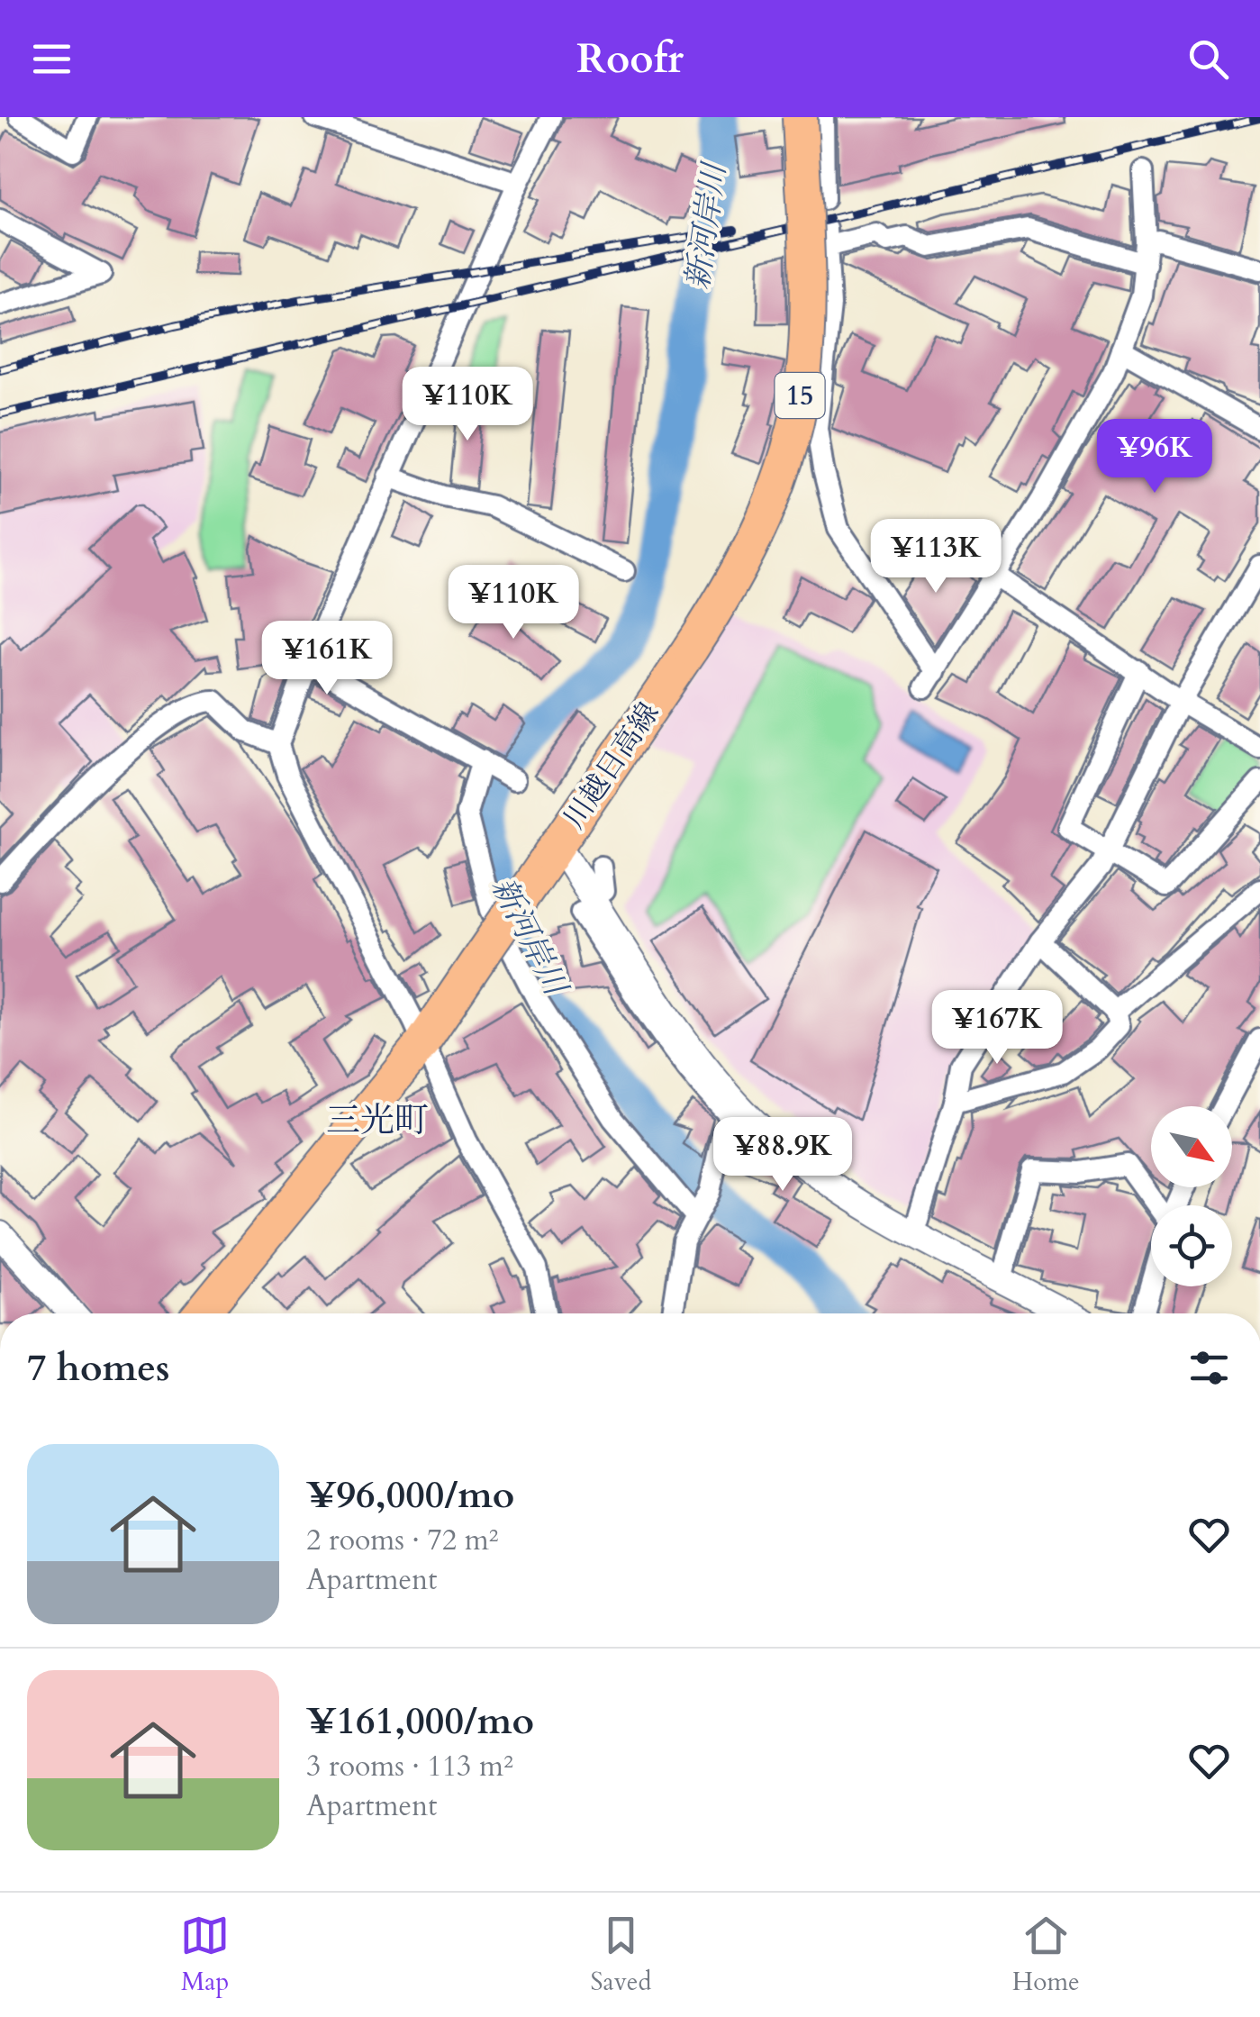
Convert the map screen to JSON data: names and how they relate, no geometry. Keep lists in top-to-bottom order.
{
  "streets": {
    "main road": ["15", "川越日高線"]
  },
  "districts": ["三光町"],
  "water": ["新河岸川"],
  "north": "bottom right",
  "page": {
    "header": "Roofr",
    "price": [
      "¥110K",
      "¥96K",
      "¥113K",
      "¥110K",
      "¥161K",
      "¥167K",
      "¥88.9K"
    ],
    "heading": "7 homes",
    "list": [
      {
        "name": "¥96,000/mo",
        "note": "2 rooms · 72 m² · Apartment"
      },
      {
        "name": "¥161,000/mo",
        "note": "3 rooms · 113 m² · Apartment"
      }
    ],
    "tabs": ["Map", "Saved", "Home"]
  }
}
